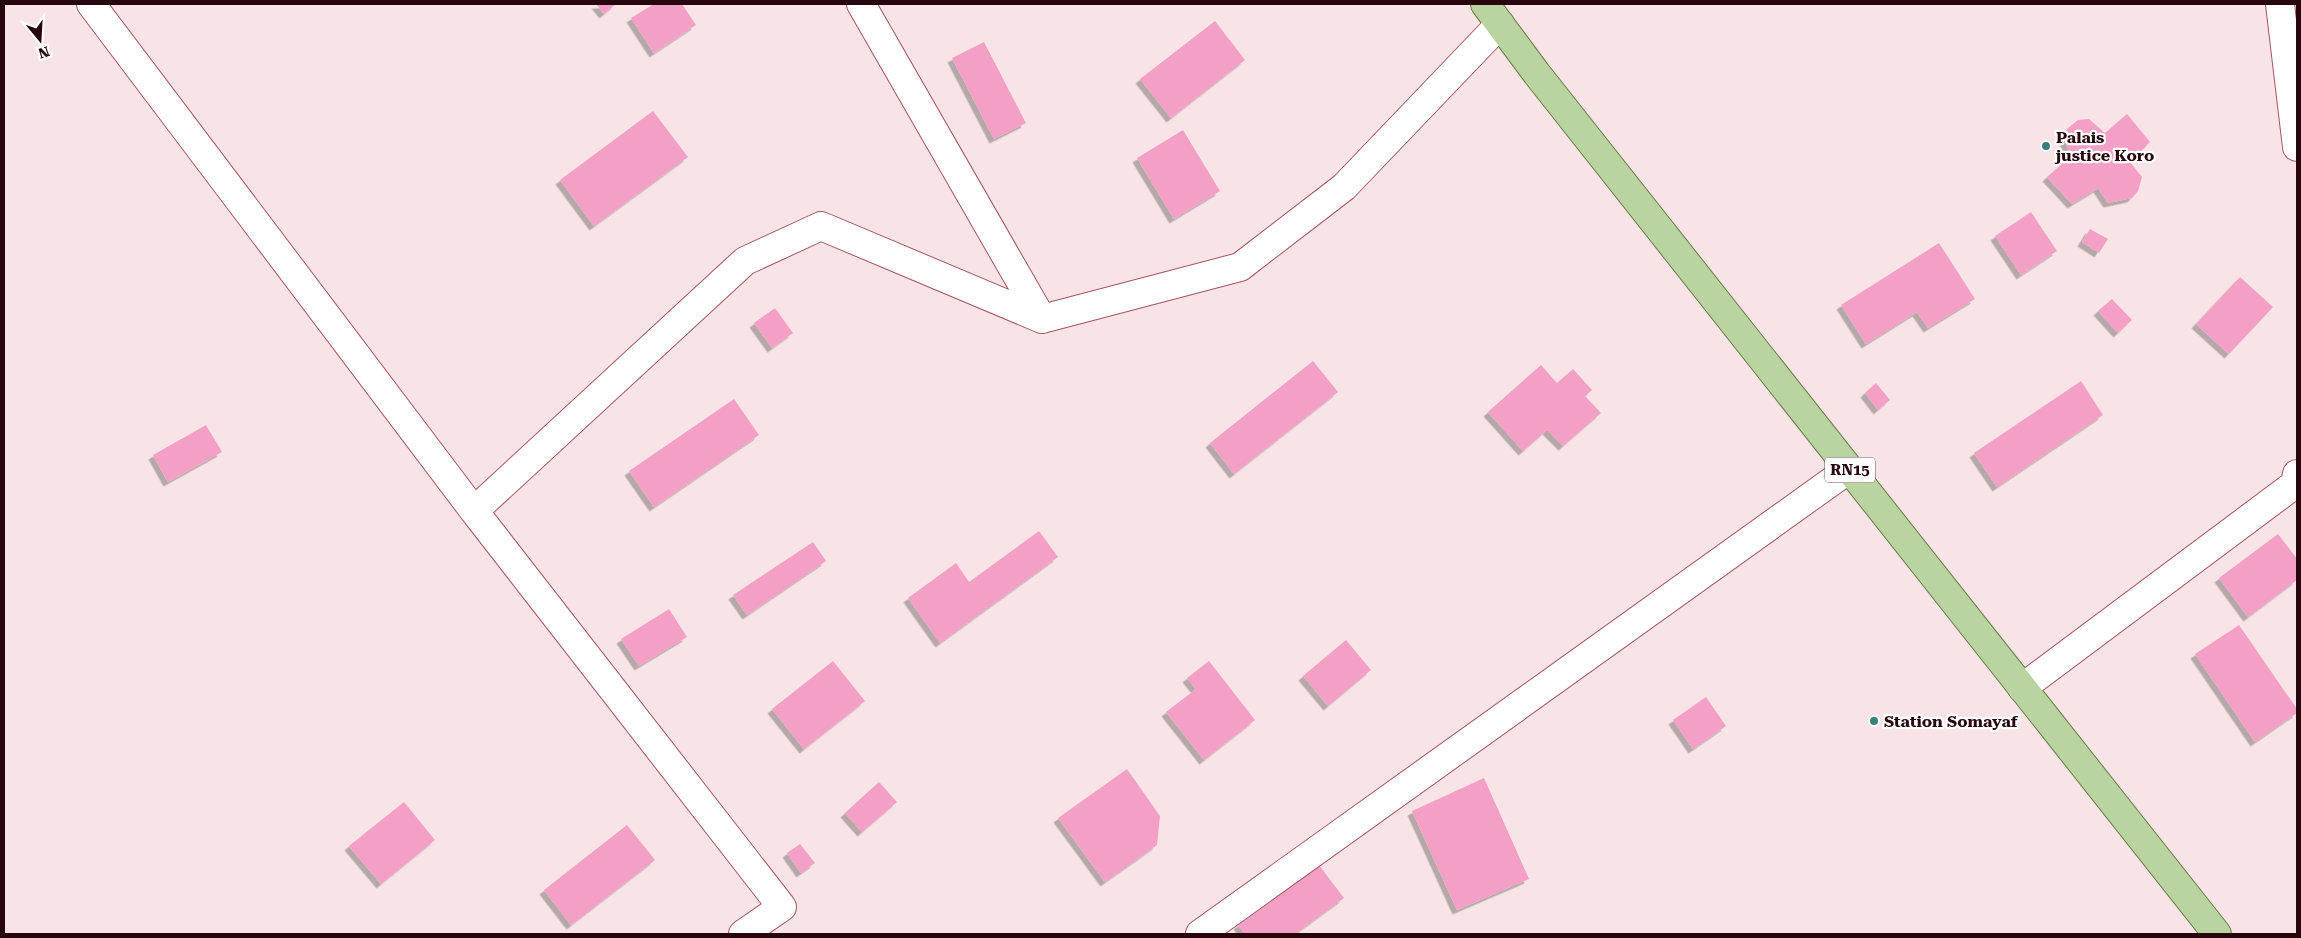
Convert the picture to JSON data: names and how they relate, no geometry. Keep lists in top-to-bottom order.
{
  "streets": {
    "main road": ["RN15"]
  },
  "places": ["Palais justice Koro", "Station Somayaf"],
  "north": "bottom"
}
